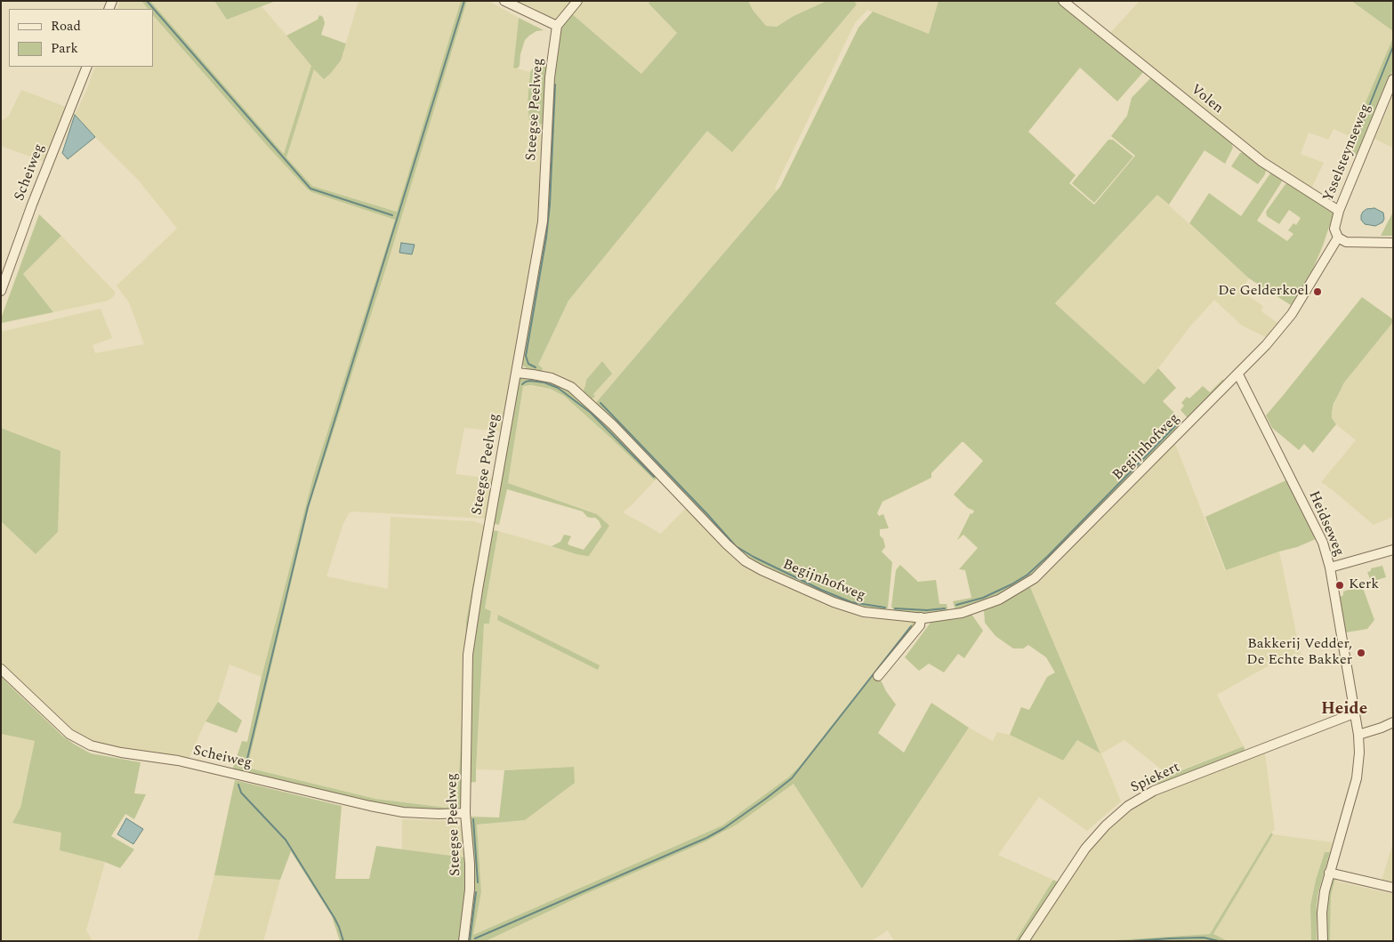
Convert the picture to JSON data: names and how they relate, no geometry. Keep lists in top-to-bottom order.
{
  "streets": {
    "street": [
      "Volen",
      "Steegse Peelweg",
      "Ysselsteynseweg",
      "Scheiweg",
      "Begijnhofweg",
      "Heidseweg",
      "Spiekert"
    ]
  },
  "crossings": [
    ["Volen", "Ysselsteynseweg"],
    ["Steegse Peelweg", "Scheiweg"],
    ["Steegse Peelweg", "Begijnhofweg"],
    ["Begijnhofweg", "Heidseweg"],
    ["Heidseweg", "Spiekert"]
  ],
  "districts": ["Heide"],
  "places": ["De Gelderkoel", "Kerk", "Bakkerij Vedder, De Echte Bakker"],
  "legend": ["Road", "Park"]
}
